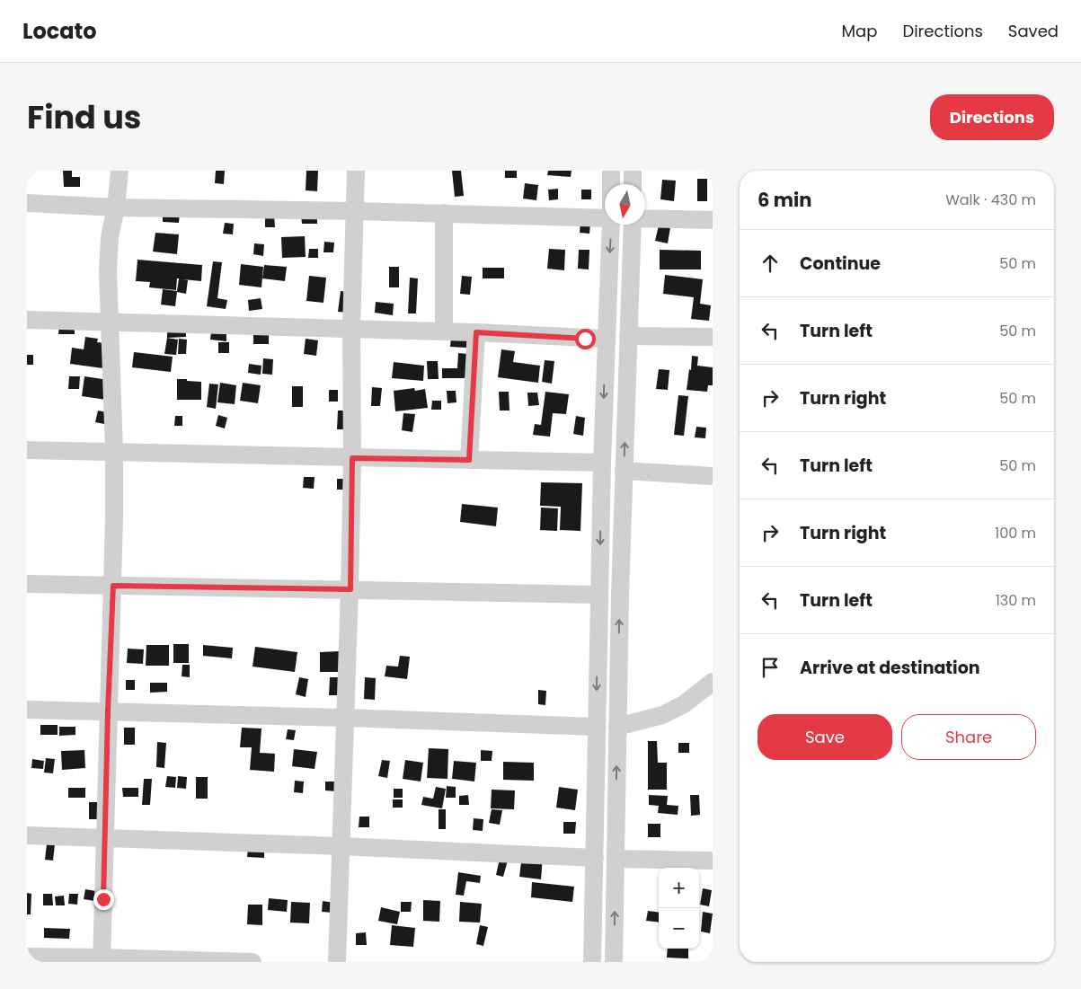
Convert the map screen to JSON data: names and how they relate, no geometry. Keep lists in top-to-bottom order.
{
  "north": "bottom",
  "page": {
    "header": "Locato",
    "nav": ["Map", "Directions", "Saved"],
    "title": "Find us",
    "buttons": [
      "Directions",
      ["Save", "Share"]
    ],
    "heading": ["6 min", "Walk · 430 m"],
    "list": [
      ["Continue", "50 m"],
      ["Turn left", "50 m"],
      ["Turn right", "50 m"],
      ["Turn left", "50 m"],
      ["Turn right", "100 m"],
      ["Turn left", "130 m"],
      "Arrive at destination"
    ],
    "map_buttons": ["+", "−"]
  }
}
